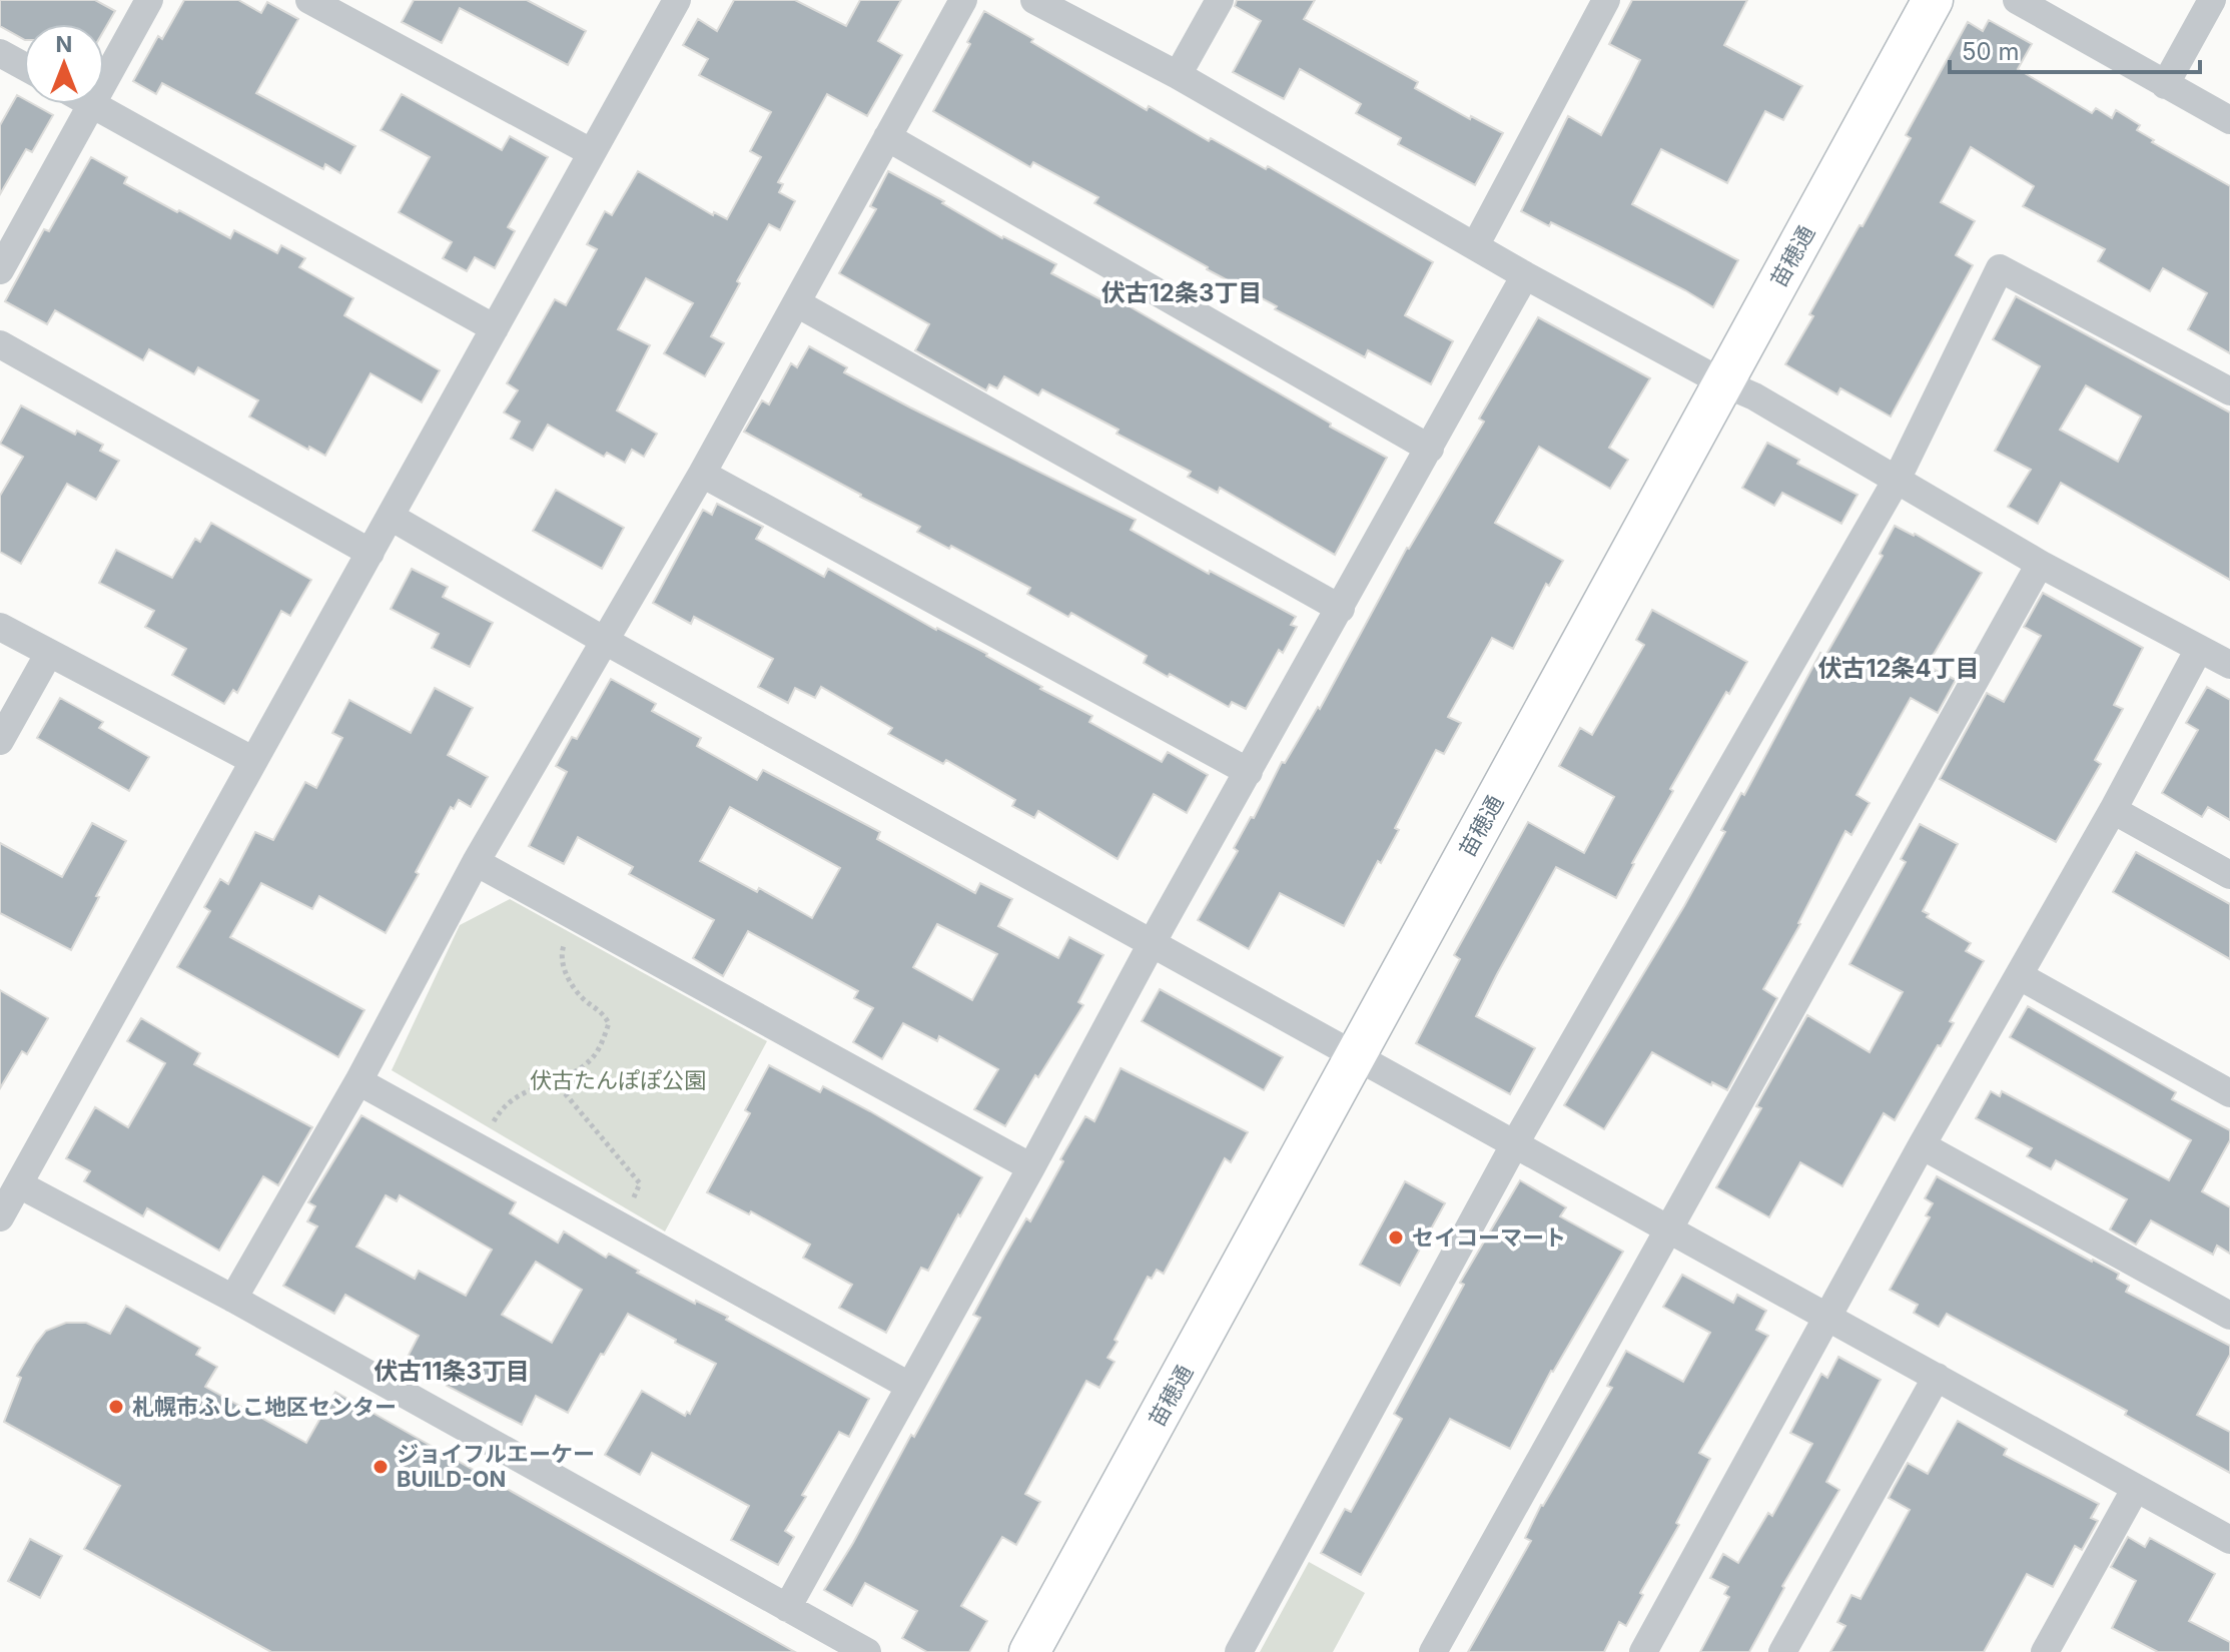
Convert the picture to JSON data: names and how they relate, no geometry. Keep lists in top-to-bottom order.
{
  "streets": {
    "street": ["苗穂通"]
  },
  "districts": ["伏古12条3丁目", "伏古12条4丁目", "伏古11条3丁目"],
  "parks": ["伏古たんぽぽ公園"],
  "places": ["セイコーマート", "札幌市ふしこ地区センター", "ジョイフルエーケー BUILD-ON"],
  "scale_bar": "50 m",
  "north": "top"
}
